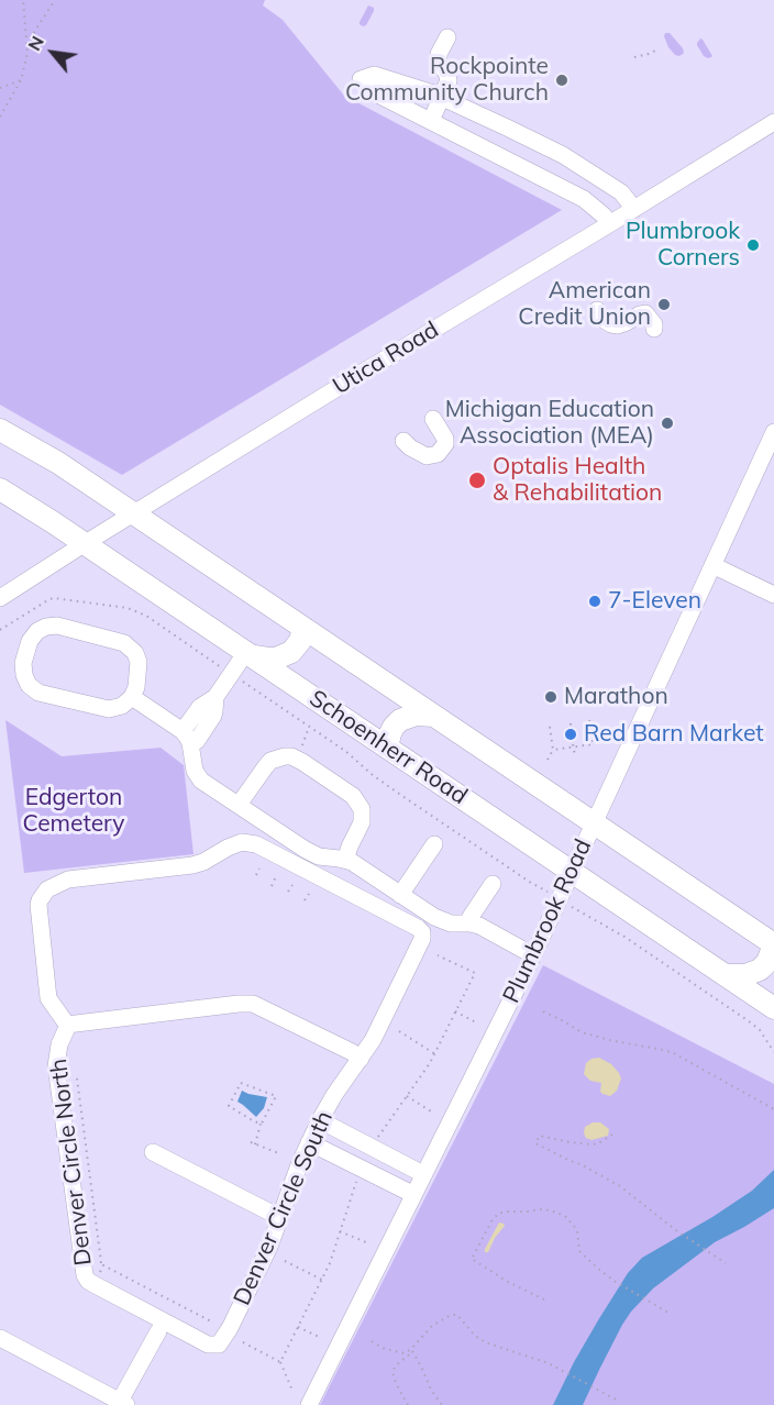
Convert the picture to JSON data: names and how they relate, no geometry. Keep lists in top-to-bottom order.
{
  "streets": {
    "main road": ["Schoenherr Road"],
    "street": [
      "Utica Road",
      "Plumbrook Road",
      "Denver Circle North",
      "Denver Circle South"
    ]
  },
  "crossings": [
    ["Utica Road", "Schoenherr Road"],
    ["Schoenherr Road", "Plumbrook Road"],
    ["Denver Circle North", "Denver Circle South"]
  ],
  "parks": ["Edgerton Cemetery"],
  "places": [
    "Rockpointe Community Church",
    "Plumbrook Corners",
    "American Credit Union",
    "Michigan Education Association (MEA)",
    "Optalis Health & Rehabilitation",
    "7-Eleven",
    "Marathon",
    "Red Barn Market"
  ],
  "north": "top left"
}
